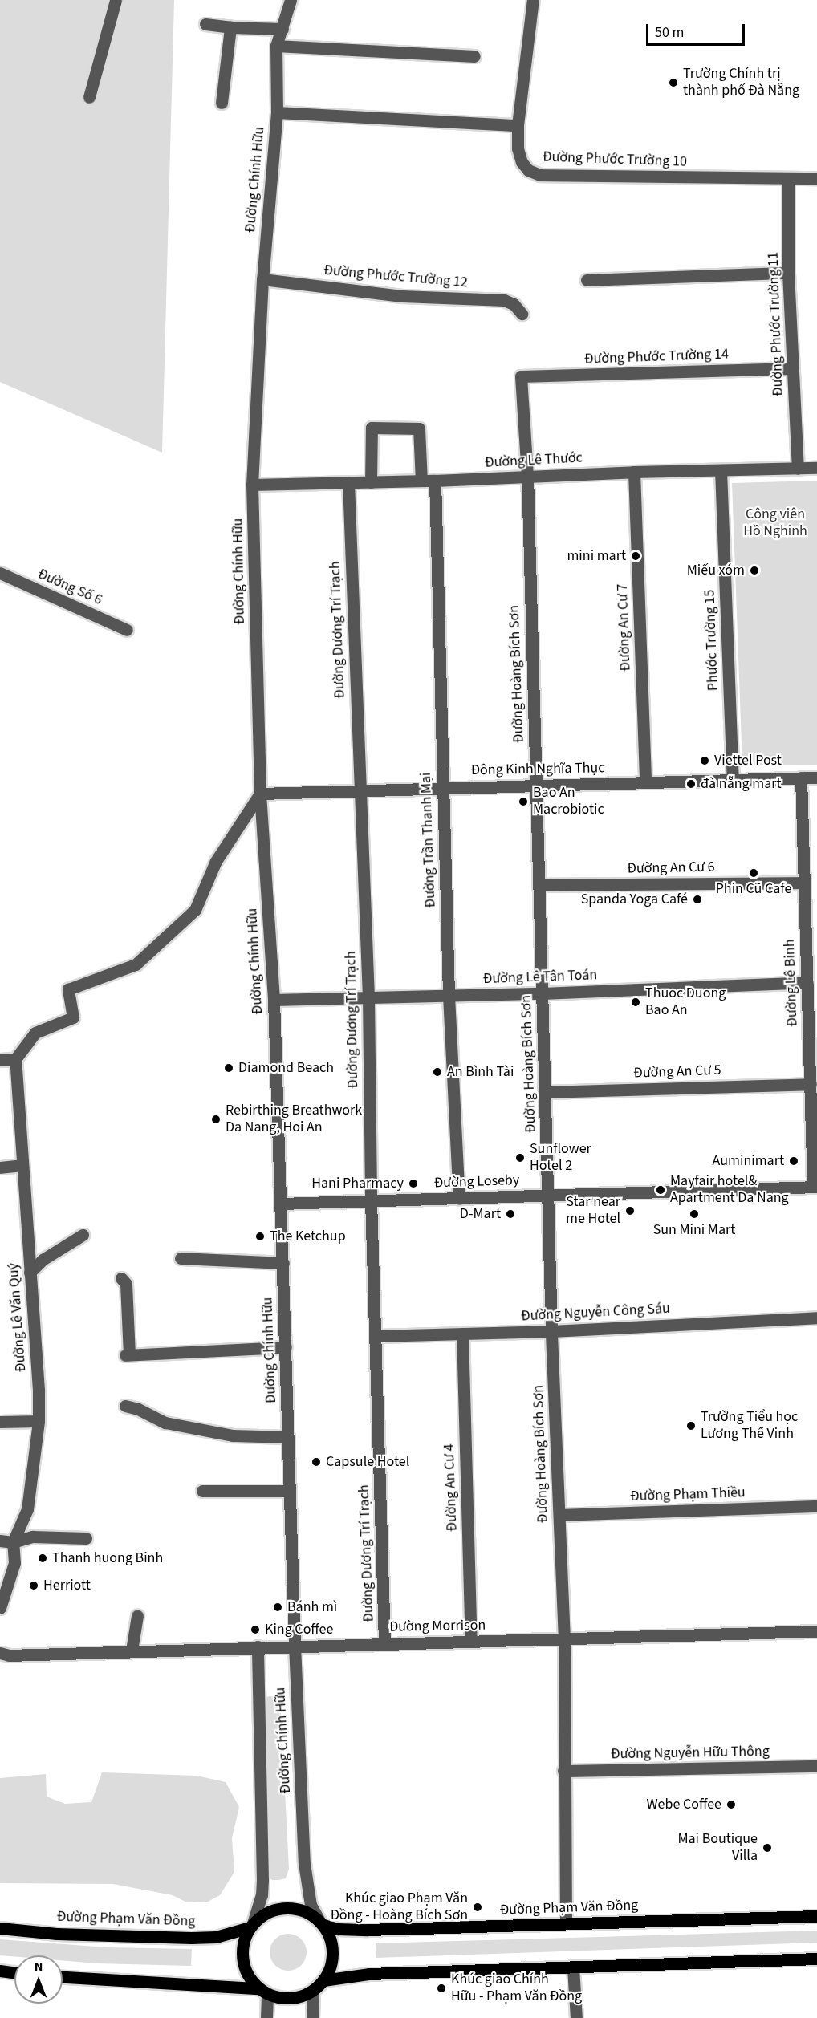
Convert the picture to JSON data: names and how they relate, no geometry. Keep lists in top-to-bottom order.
{
  "streets": {
    "main road": ["Đường Phạm Văn Đồng"],
    "street": [
      "Đường Phước Trường 10",
      "Đường Chính Hữu",
      "Đường Phước Trường 12",
      "Đường Phước Trường 11",
      "Đường Phước Trường 14",
      "Đường Lê Thước",
      "Đường Số 6",
      "Đường An Cư 7",
      "Đường Dương Trí Trạch",
      "Phước Trường 15",
      "Đường Hoàng Bích Sơn",
      "Đông Kinh Nghĩa Thục",
      "Đường Trần Thanh Mại",
      "Đường An Cư 6",
      "Đường Lê Tân Toán",
      "Đường Lê Binh",
      "Đường An Cư 5",
      "Đường Loseby",
      "Đường Nguyễn Công Sáu",
      "Đường Lê Văn Quý",
      "Đường An Cư 4",
      "Đường Phạm Thiều",
      "Đường Morrison",
      "Đường Nguyễn Hữu Thông"
    ]
  },
  "crossings": [
    ["Đường Phước Trường 10", "Đường Phước Trường 11"],
    ["Đường Chính Hữu", "Đường Phước Trường 12"],
    ["Đường Chính Hữu", "Đường Lê Thước"],
    ["Đường Chính Hữu", "Đông Kinh Nghĩa Thục"],
    ["Đường Chính Hữu", "Đường Lê Tân Toán"],
    ["Đường Chính Hữu", "Đường Loseby"],
    ["Đường Chính Hữu", "Đường Morrison"],
    ["Đường Chính Hữu", "Đường Phạm Văn Đồng"],
    ["Đường Phước Trường 11", "Đường Phước Trường 14"],
    ["Đường Phước Trường 11", "Đường Lê Thước"],
    ["Đường Phước Trường 14", "Đường Hoàng Bích Sơn"],
    ["Đường Lê Thước", "Đường An Cư 7"],
    ["Đường Lê Thước", "Đường Dương Trí Trạch"],
    ["Đường Lê Thước", "Phước Trường 15"],
    ["Đường Lê Thước", "Đường Hoàng Bích Sơn"],
    ["Đường Lê Thước", "Đường Trần Thanh Mại"],
    ["Đường An Cư 7", "Đông Kinh Nghĩa Thục"],
    ["Đường Dương Trí Trạch", "Đông Kinh Nghĩa Thục"],
    ["Đường Dương Trí Trạch", "Đường Lê Tân Toán"],
    ["Đường Dương Trí Trạch", "Đường Loseby"],
    ["Đường Dương Trí Trạch", "Đường Nguyễn Công Sáu"],
    ["Đường Dương Trí Trạch", "Đường Morrison"],
    ["Phước Trường 15", "Đông Kinh Nghĩa Thục"],
    ["Đường Hoàng Bích Sơn", "Đông Kinh Nghĩa Thục"],
    ["Đường Hoàng Bích Sơn", "Đường An Cư 6"],
    ["Đường Hoàng Bích Sơn", "Đường Lê Tân Toán"],
    ["Đường Hoàng Bích Sơn", "Đường An Cư 5"],
    ["Đường Hoàng Bích Sơn", "Đường Loseby"],
    ["Đường Hoàng Bích Sơn", "Đường Nguyễn Công Sáu"],
    ["Đường Hoàng Bích Sơn", "Đường Phạm Thiều"],
    ["Đường Hoàng Bích Sơn", "Đường Morrison"],
    ["Đường Hoàng Bích Sơn", "Đường Nguyễn Hữu Thông"],
    ["Đường Hoàng Bích Sơn", "Đường Phạm Văn Đồng"],
    ["Đông Kinh Nghĩa Thục", "Đường Trần Thanh Mại"],
    ["Đông Kinh Nghĩa Thục", "Đường Lê Binh"],
    ["Đường Trần Thanh Mại", "Đường Lê Tân Toán"],
    ["Đường Trần Thanh Mại", "Đường Loseby"],
    ["Đường An Cư 6", "Đường Lê Binh"],
    ["Đường Lê Tân Toán", "Đường Lê Binh"],
    ["Đường Lê Binh", "Đường An Cư 5"],
    ["Đường Lê Binh", "Đường Loseby"],
    ["Đường Nguyễn Công Sáu", "Đường An Cư 4"],
    ["Đường An Cư 4", "Đường Morrison"]
  ],
  "parks": ["Công viên Hồ Nghinh"],
  "places": [
    "Trường Chính trị thành phố Đà Nẵng",
    "mini mart",
    "Miếu xóm",
    "Viettel Post",
    "đà nẵng mart",
    "Bao An Macrobiotic",
    "Phin Cũ Cafe",
    "Spanda Yoga Café",
    "Thuoc Duong Bao An",
    "Diamond Beach",
    "An Bình Tài",
    "Rebirthing Breathwork Da Nang, Hoi An",
    "Sunflower Hotel 2",
    "Auminimart",
    "Hani Pharmacy",
    "Mayfair hotel& Apartment Da Nang",
    "Star near me Hotel",
    "D-Mart",
    "Sun Mini Mart",
    "The Ketchup",
    "Trường Tiểu học Lương Thế Vinh",
    "Capsule Hotel",
    "Thanh huong Binh",
    "Herriott",
    "Bánh mì",
    "King Coffee",
    "Webe Coffee",
    "Mai Boutique Villa",
    "Khúc giao Phạm Văn Đồng - Hoàng Bích Sơn",
    "Khúc giao Chính Hữu - Phạm Văn Đồng"
  ],
  "scale_bar": "50 m",
  "north": "top"
}
